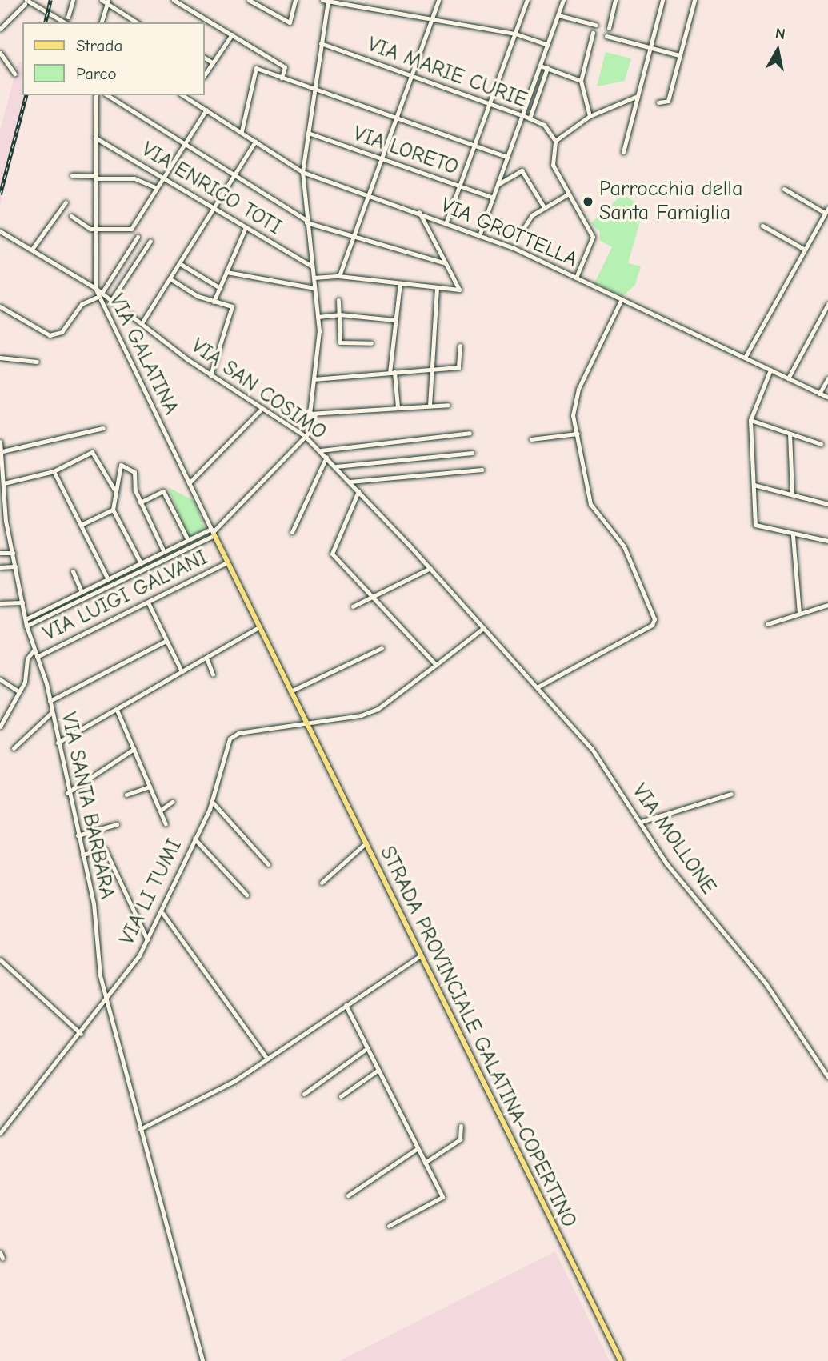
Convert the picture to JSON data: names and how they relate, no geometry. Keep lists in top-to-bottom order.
{
  "streets": {
    "main road": ["STRADA PROVINCIALE GALATINA-COPERTINO"],
    "street": [
      "VIA MARIE CURIE",
      "VIA LORETO",
      "VIA ENRICO TOTI",
      "VIA GROTTELLA",
      "VIA GALATINA",
      "VIA SAN COSIMO",
      "VIA LUIGI GALVANI",
      "VIA SANTA BARBARA",
      "VIA MOLLONE",
      "VIA LI TUMI"
    ]
  },
  "crossings": [
    ["VIA GALATINA", "VIA SAN COSIMO"],
    ["VIA GALATINA", "STRADA PROVINCIALE GALATINA-COPERTINO"],
    ["VIA SAN COSIMO", "VIA MOLLONE"],
    ["VIA LUIGI GALVANI", "VIA SANTA BARBARA"],
    ["VIA LUIGI GALVANI", "STRADA PROVINCIALE GALATINA-COPERTINO"],
    ["VIA SANTA BARBARA", "VIA LI TUMI"],
    ["VIA LI TUMI", "STRADA PROVINCIALE GALATINA-COPERTINO"]
  ],
  "places": ["Parrocchia della Santa Famiglia"],
  "legend": ["Strada", "Parco"],
  "north": "top"
}
